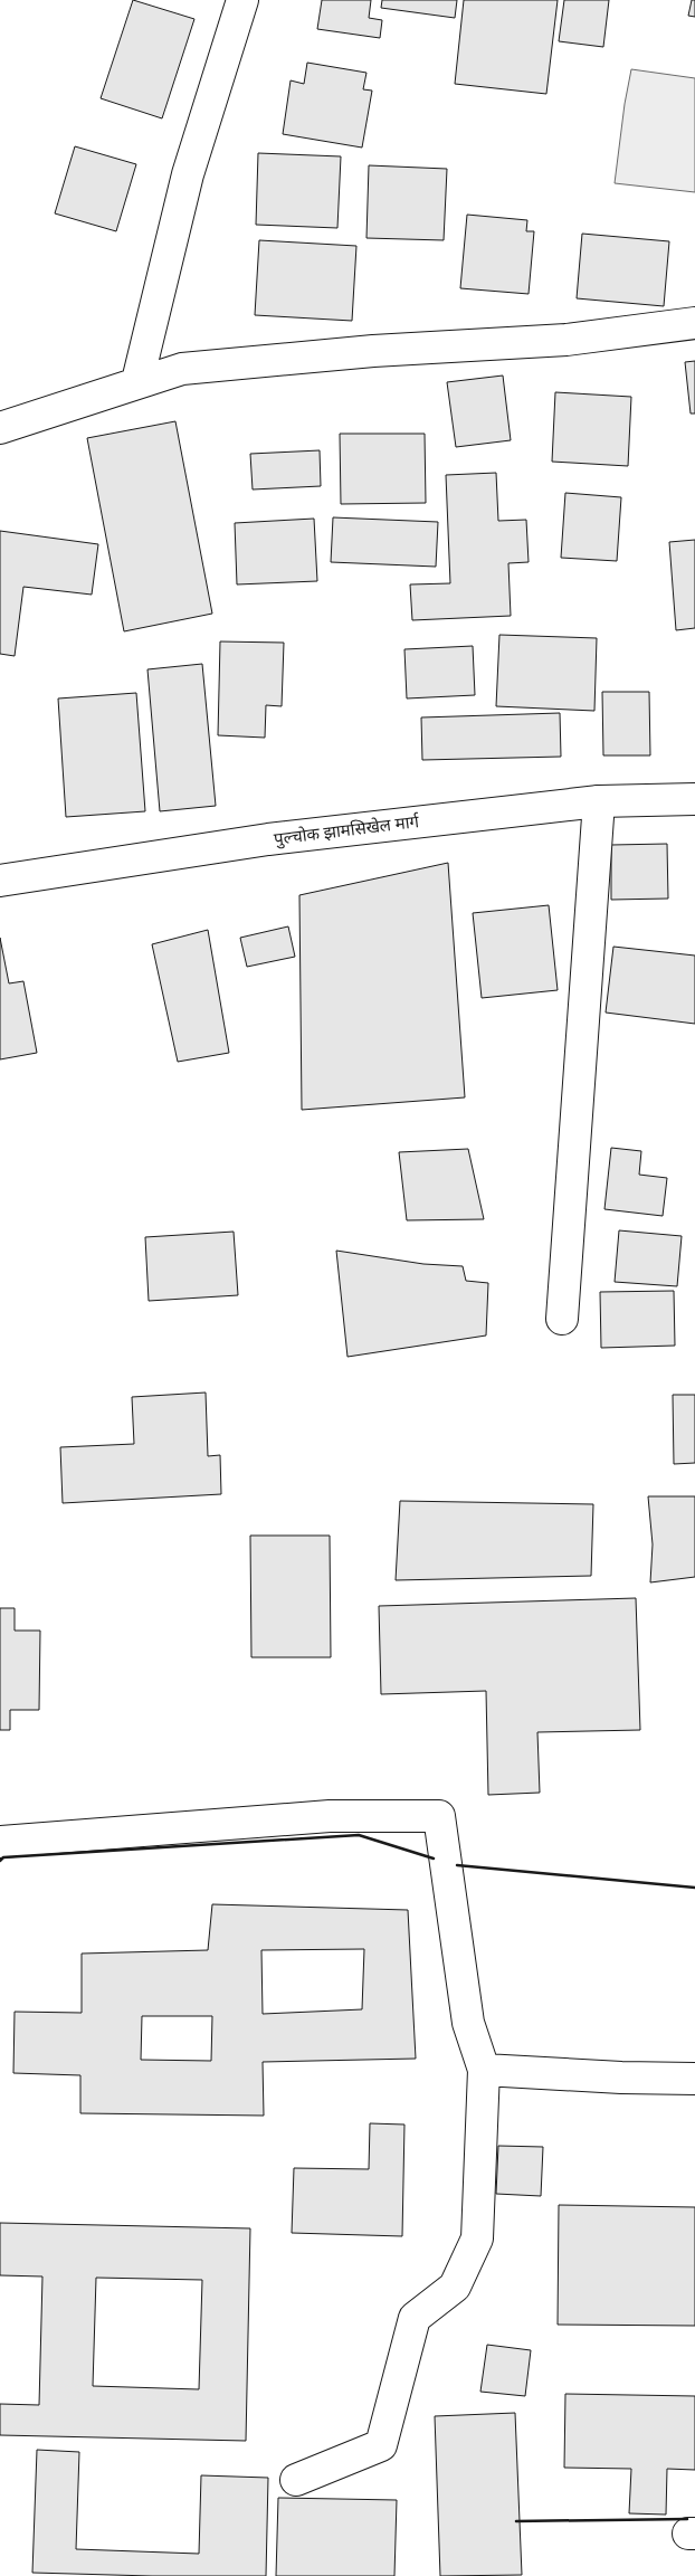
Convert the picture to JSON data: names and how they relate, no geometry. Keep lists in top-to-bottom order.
{
  "streets": {
    "street": ["पुल्चोक झामसिखेल मार्ग"]
  }
}
